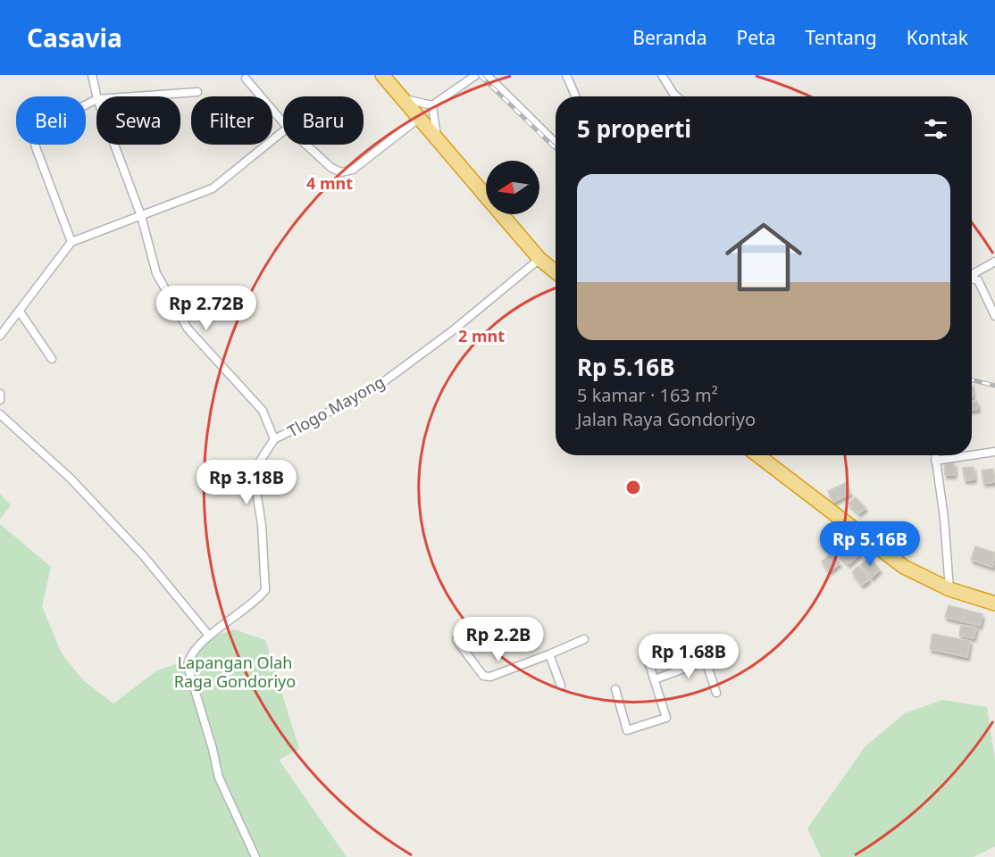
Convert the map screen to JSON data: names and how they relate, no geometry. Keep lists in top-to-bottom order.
{
  "streets": {
    "street": ["Tlogo Mayong"]
  },
  "parks": ["Lapangan Olah Raga Gondoriyo"],
  "north": "left",
  "page": {
    "header": "Casavia",
    "nav": [
      "Beranda",
      "Peta",
      "Tentang",
      "Kontak"
    ],
    "chip": [
      "Beli",
      "Sewa",
      "Filter",
      "Baru"
    ],
    "heading": "5 properti",
    "list": [
      {
        "name": "Rp 5.16B",
        "note": "5 kamar · 163 m² · Jalan Raya Gondoriyo"
      }
    ],
    "price": [
      "Rp 2.72B",
      "Rp 3.18B",
      "Rp 5.16B",
      "Rp 2.2B",
      "Rp 1.68B"
    ]
  },
  "rings": ["4 mnt", "2 mnt"]
}
